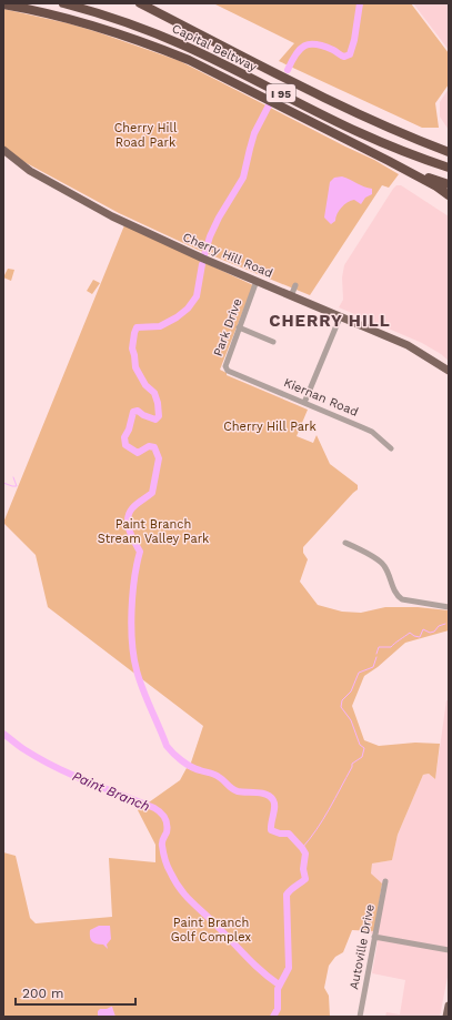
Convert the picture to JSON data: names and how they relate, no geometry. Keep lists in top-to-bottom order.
{
  "streets": {
    "highway": ["Capital Beltway", "I 95"],
    "main road": ["Cherry Hill Road"],
    "street": ["Park Drive", "Kiernan Road", "Autoville Drive"]
  },
  "crossings": [
    ["Cherry Hill Road", "Park Drive"],
    ["Park Drive", "Kiernan Road"]
  ],
  "districts": ["CHERRY HILL"],
  "water": ["Paint Branch"],
  "parks": [
    "Cherry Hill Road Park",
    "Cherry Hill Park",
    "Paint Branch Stream Valley Park",
    "Paint Branch Golf Complex"
  ],
  "scale_bar": "200 m"
}
